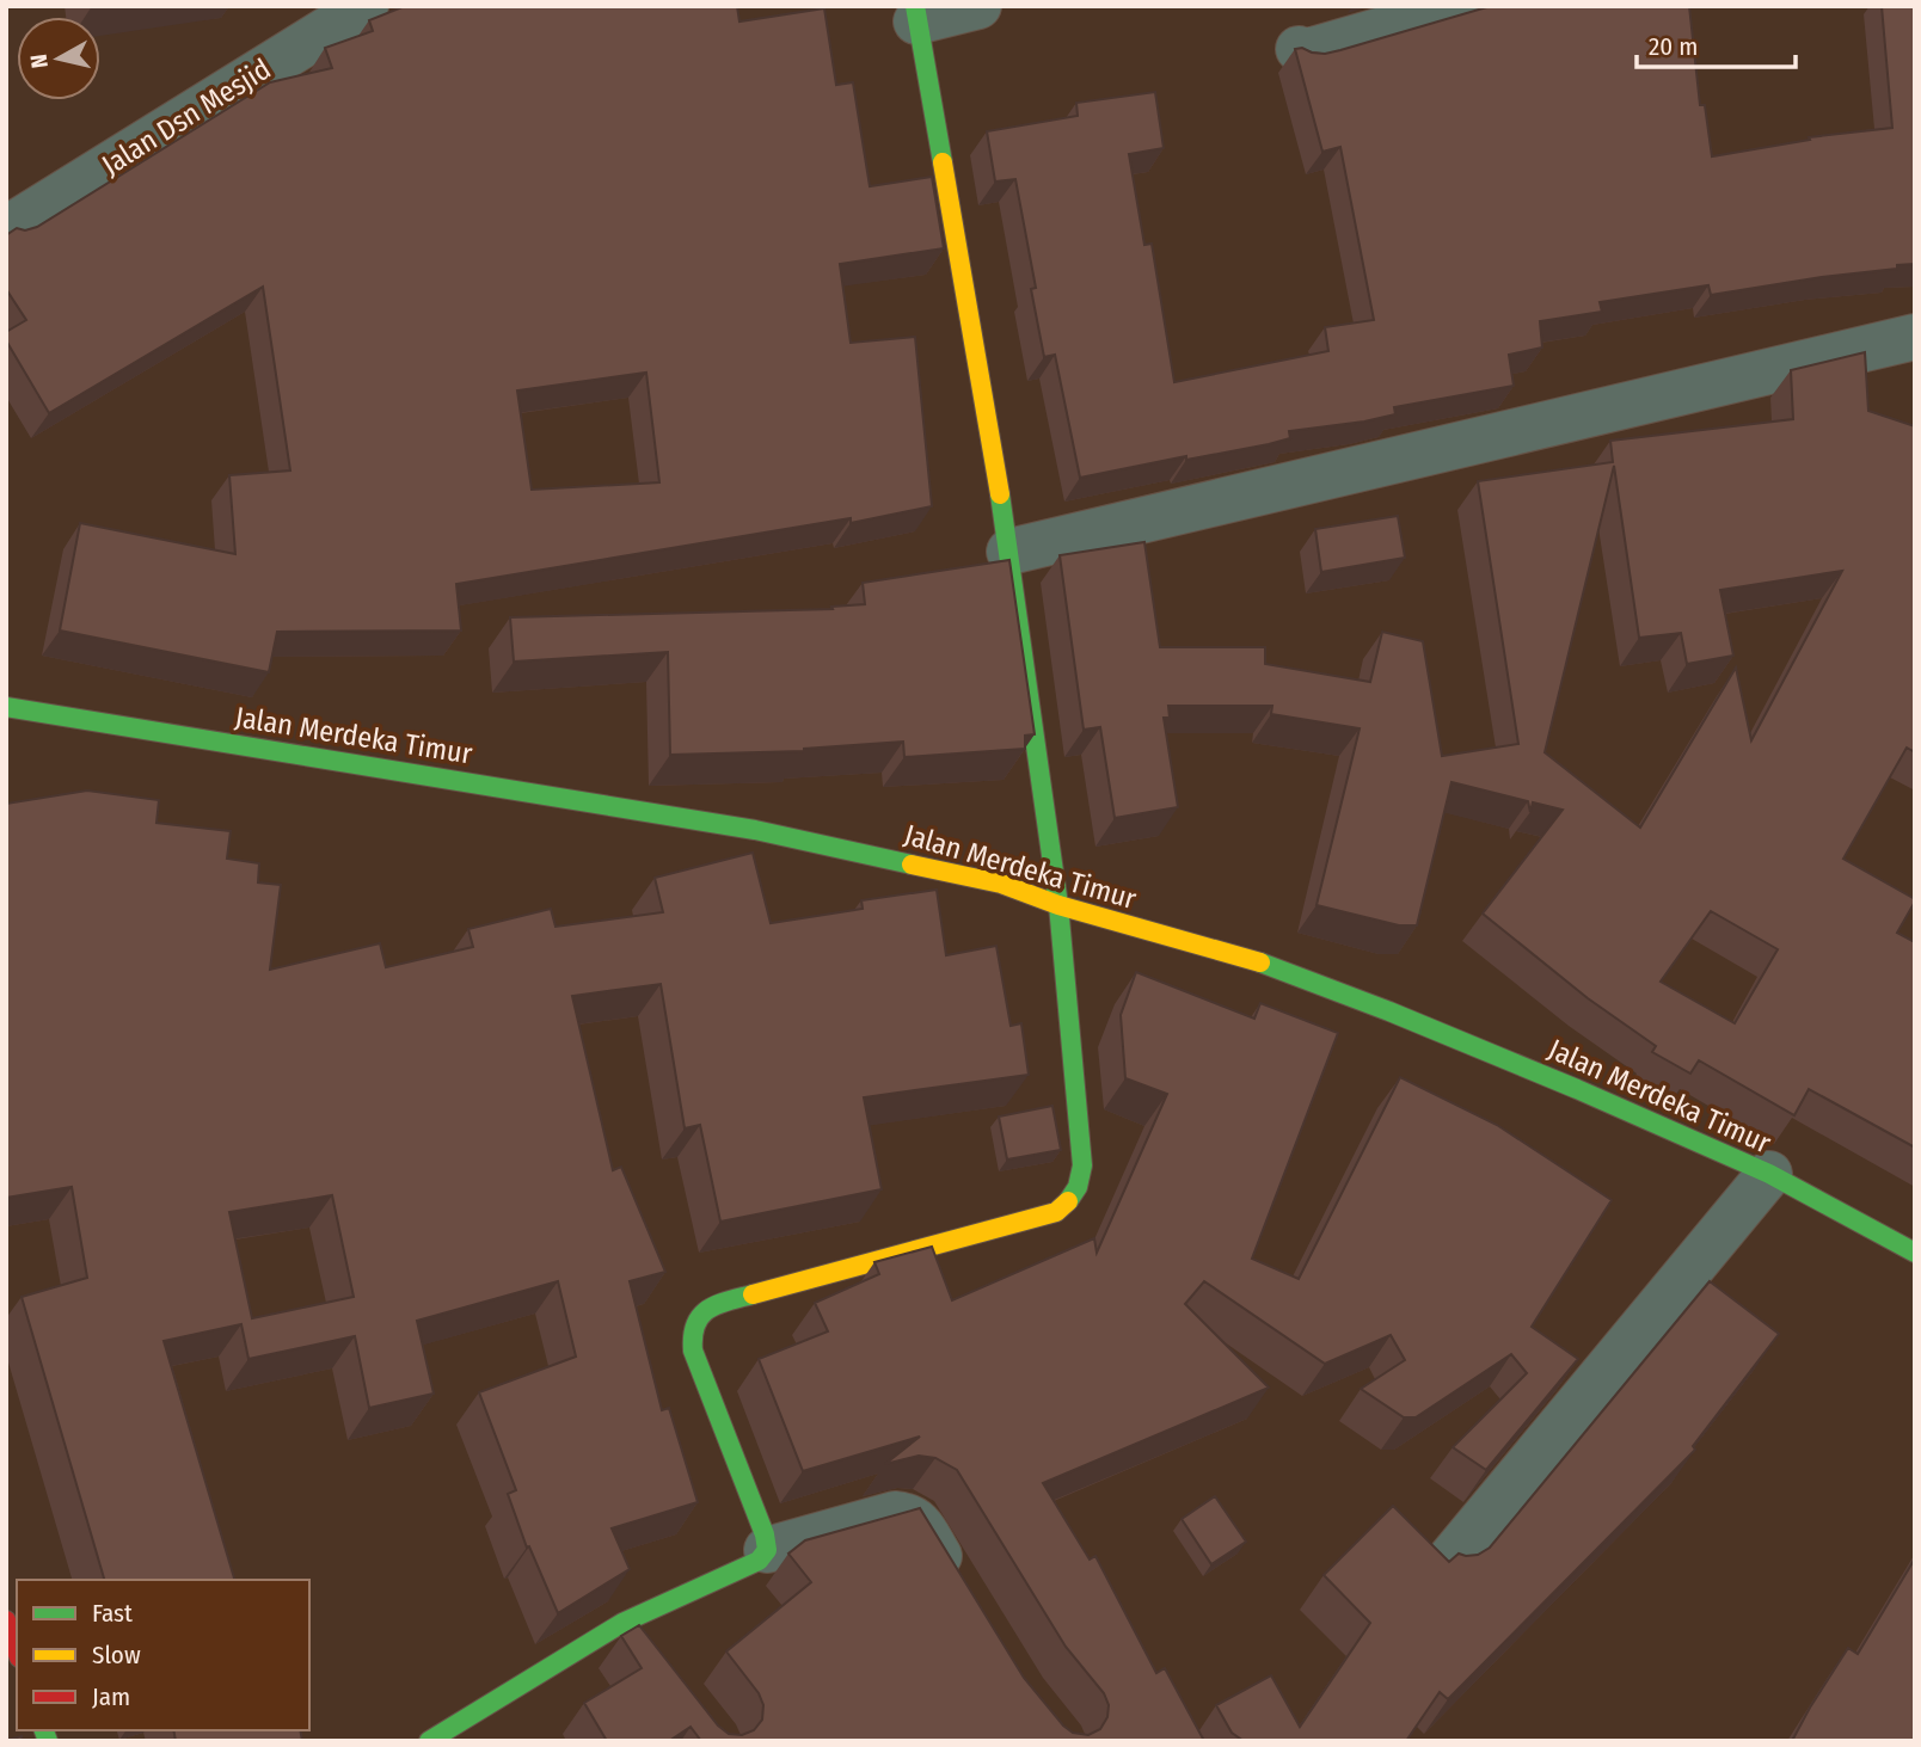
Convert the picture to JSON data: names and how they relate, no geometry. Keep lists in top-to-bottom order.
{
  "streets": {
    "street": ["Jalan Dsn Mesjid", "Jalan Merdeka Timur"]
  },
  "legend": ["Fast", "Slow", "Jam"],
  "scale_bar": "20 m",
  "north": "left"
}
